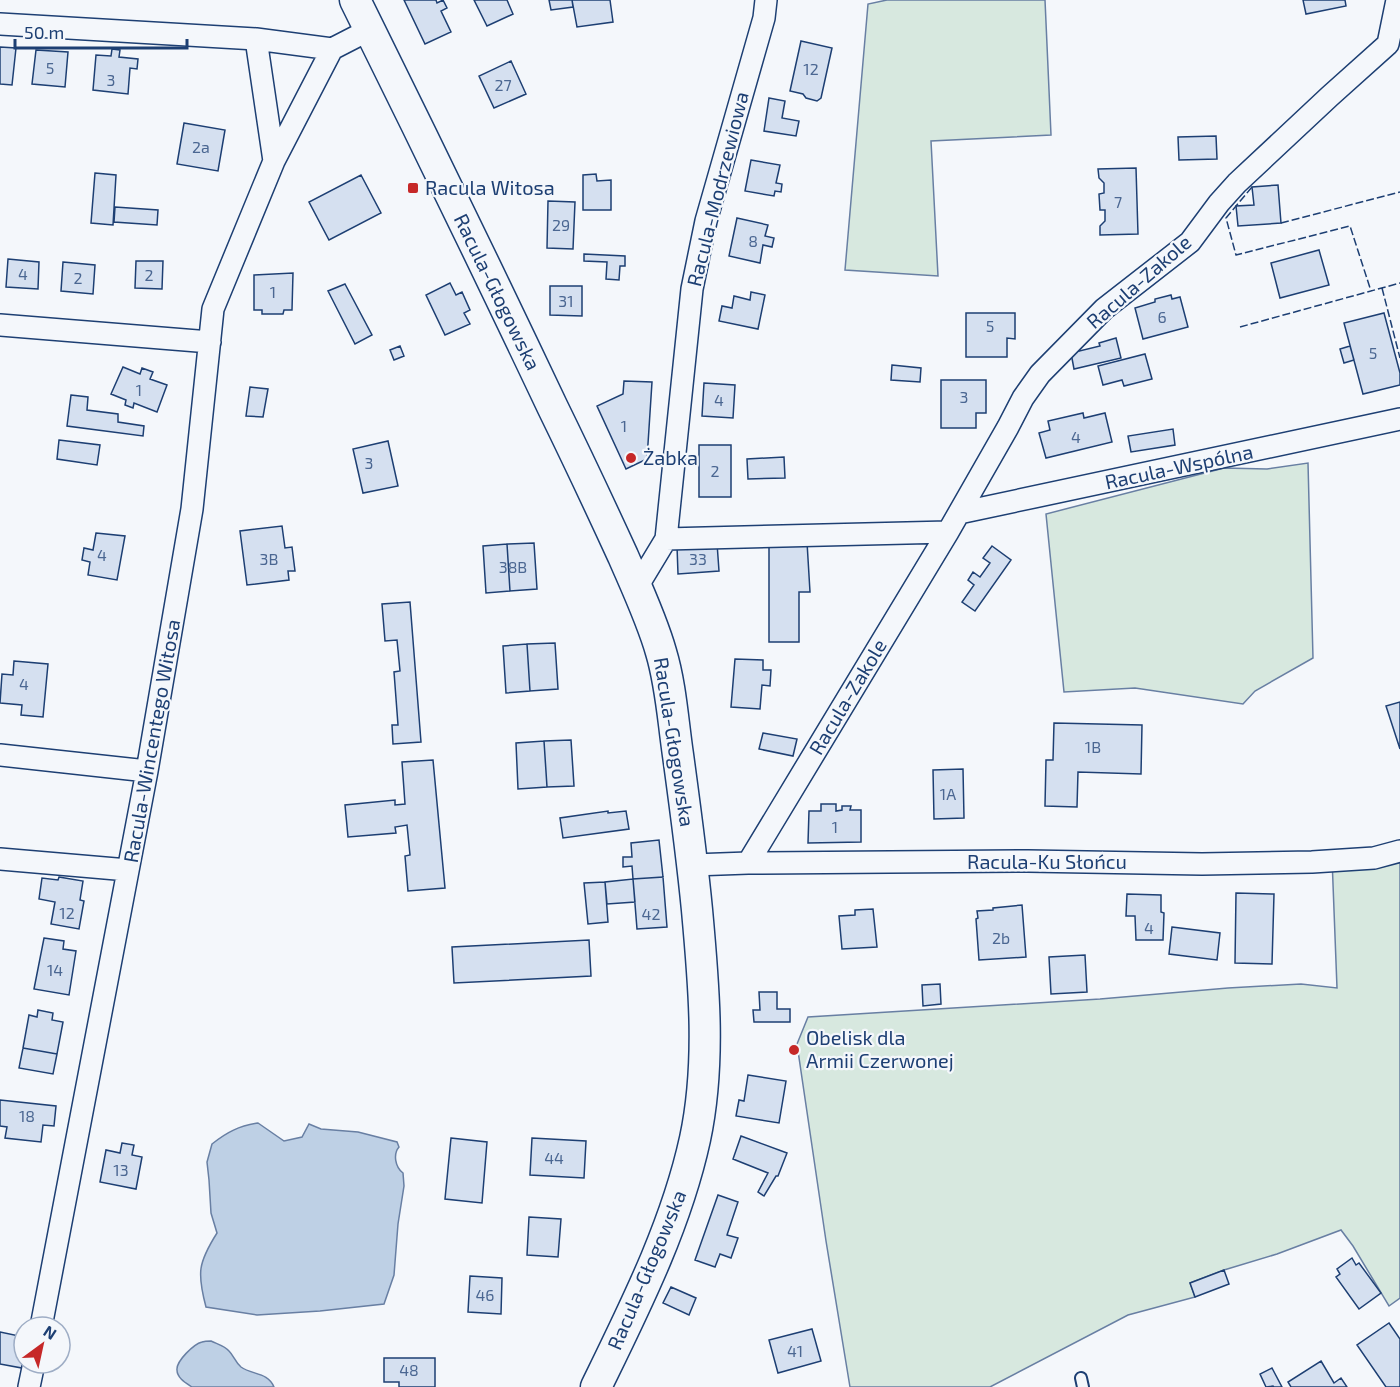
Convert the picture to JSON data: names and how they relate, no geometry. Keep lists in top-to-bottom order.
{
  "streets": {
    "street": [
      "Racula-Modrzewiowa",
      "Racula-Zakole",
      "Racula-Głogowska",
      "Racula-Wspólna",
      "Racula-Wincentego Witosa",
      "Racula-Ku Słońcu"
    ]
  },
  "crossings": [
    ["Racula-Modrzewiowa", "Racula-Głogowska"],
    ["Racula-Zakole", "Racula-Wspólna"],
    ["Racula-Zakole", "Racula-Ku Słońcu"],
    ["Racula-Głogowska", "Racula-Ku Słońcu"]
  ],
  "places": {
    "transit": ["Racula Witosa"],
    "other": ["Żabka", "Obelisk dla Armii Czerwonej"]
  },
  "house_numbers": [
    "5",
    "12",
    "3",
    "27",
    "2a",
    "7",
    "29",
    "8",
    "4",
    "2",
    "2",
    "1",
    "31",
    "6",
    "5",
    "5",
    "1",
    "3",
    "4",
    "1",
    "4",
    "3",
    "2",
    "4",
    "3B",
    "33",
    "38B",
    "4",
    "1B",
    "1A",
    "1",
    "12",
    "42",
    "4",
    "2b",
    "14",
    "18",
    "44",
    "13",
    "46",
    "41",
    "48"
  ],
  "scale_bar": "50 m",
  "north": "top right"
}
